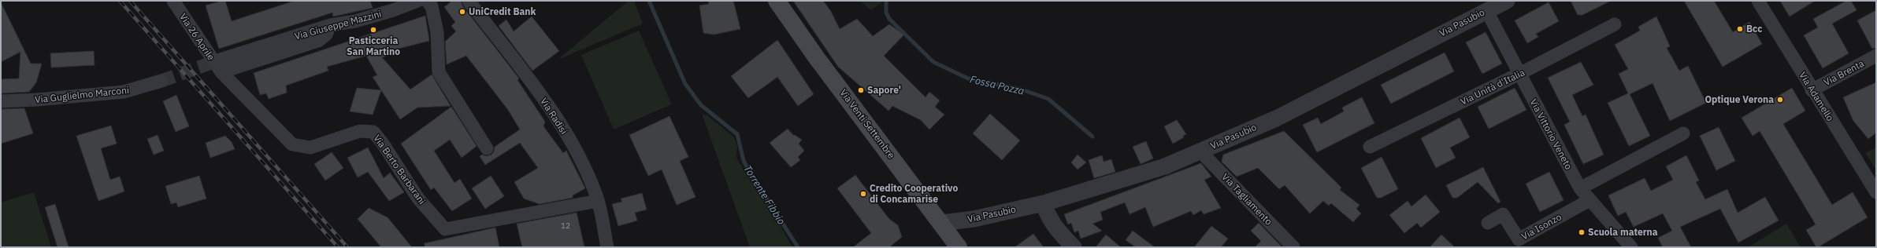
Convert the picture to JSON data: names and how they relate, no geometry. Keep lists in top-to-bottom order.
{
  "streets": {
    "main road": ["Via Venti Settembre"],
    "street": [
      "Via Pasubio",
      "Via Giuseppe Mazzini",
      "Via 26 Aprile",
      "Via Brenta",
      "Via Unità d'Italia",
      "Via Guglielmo Marconi",
      "Via Adamello",
      "Via Radisi",
      "Via Vittorio Veneto",
      "Via Berto Barbarani",
      "Via Tagliamento",
      "Via Isonzo"
    ]
  },
  "crossings": [
    ["Via Pasubio", "Via Venti Settembre"],
    ["Via Pasubio", "Via Vittorio Veneto"],
    ["Via Pasubio", "Via Tagliamento"],
    ["Via Giuseppe Mazzini", "Via 26 Aprile"],
    ["Via Giuseppe Mazzini", "Via Berto Barbarani"],
    ["Via 26 Aprile", "Via Berto Barbarani"],
    ["Via Brenta", "Via Adamello"],
    ["Via Unità d'Italia", "Via Vittorio Veneto"],
    ["Via Radisi", "Via Berto Barbarani"],
    ["Via Vittorio Veneto", "Via Isonzo"]
  ],
  "water": ["Fossa Pozza", "Torrente Fibbio"],
  "places": [
    "UniCredit Bank",
    "Bcc",
    "Pasticceria San Martino",
    "Sapore'",
    "Optique Verona",
    "Credito Cooperativo di Concamarise",
    "Scuola materna"
  ],
  "house_numbers": ["12"]
}
